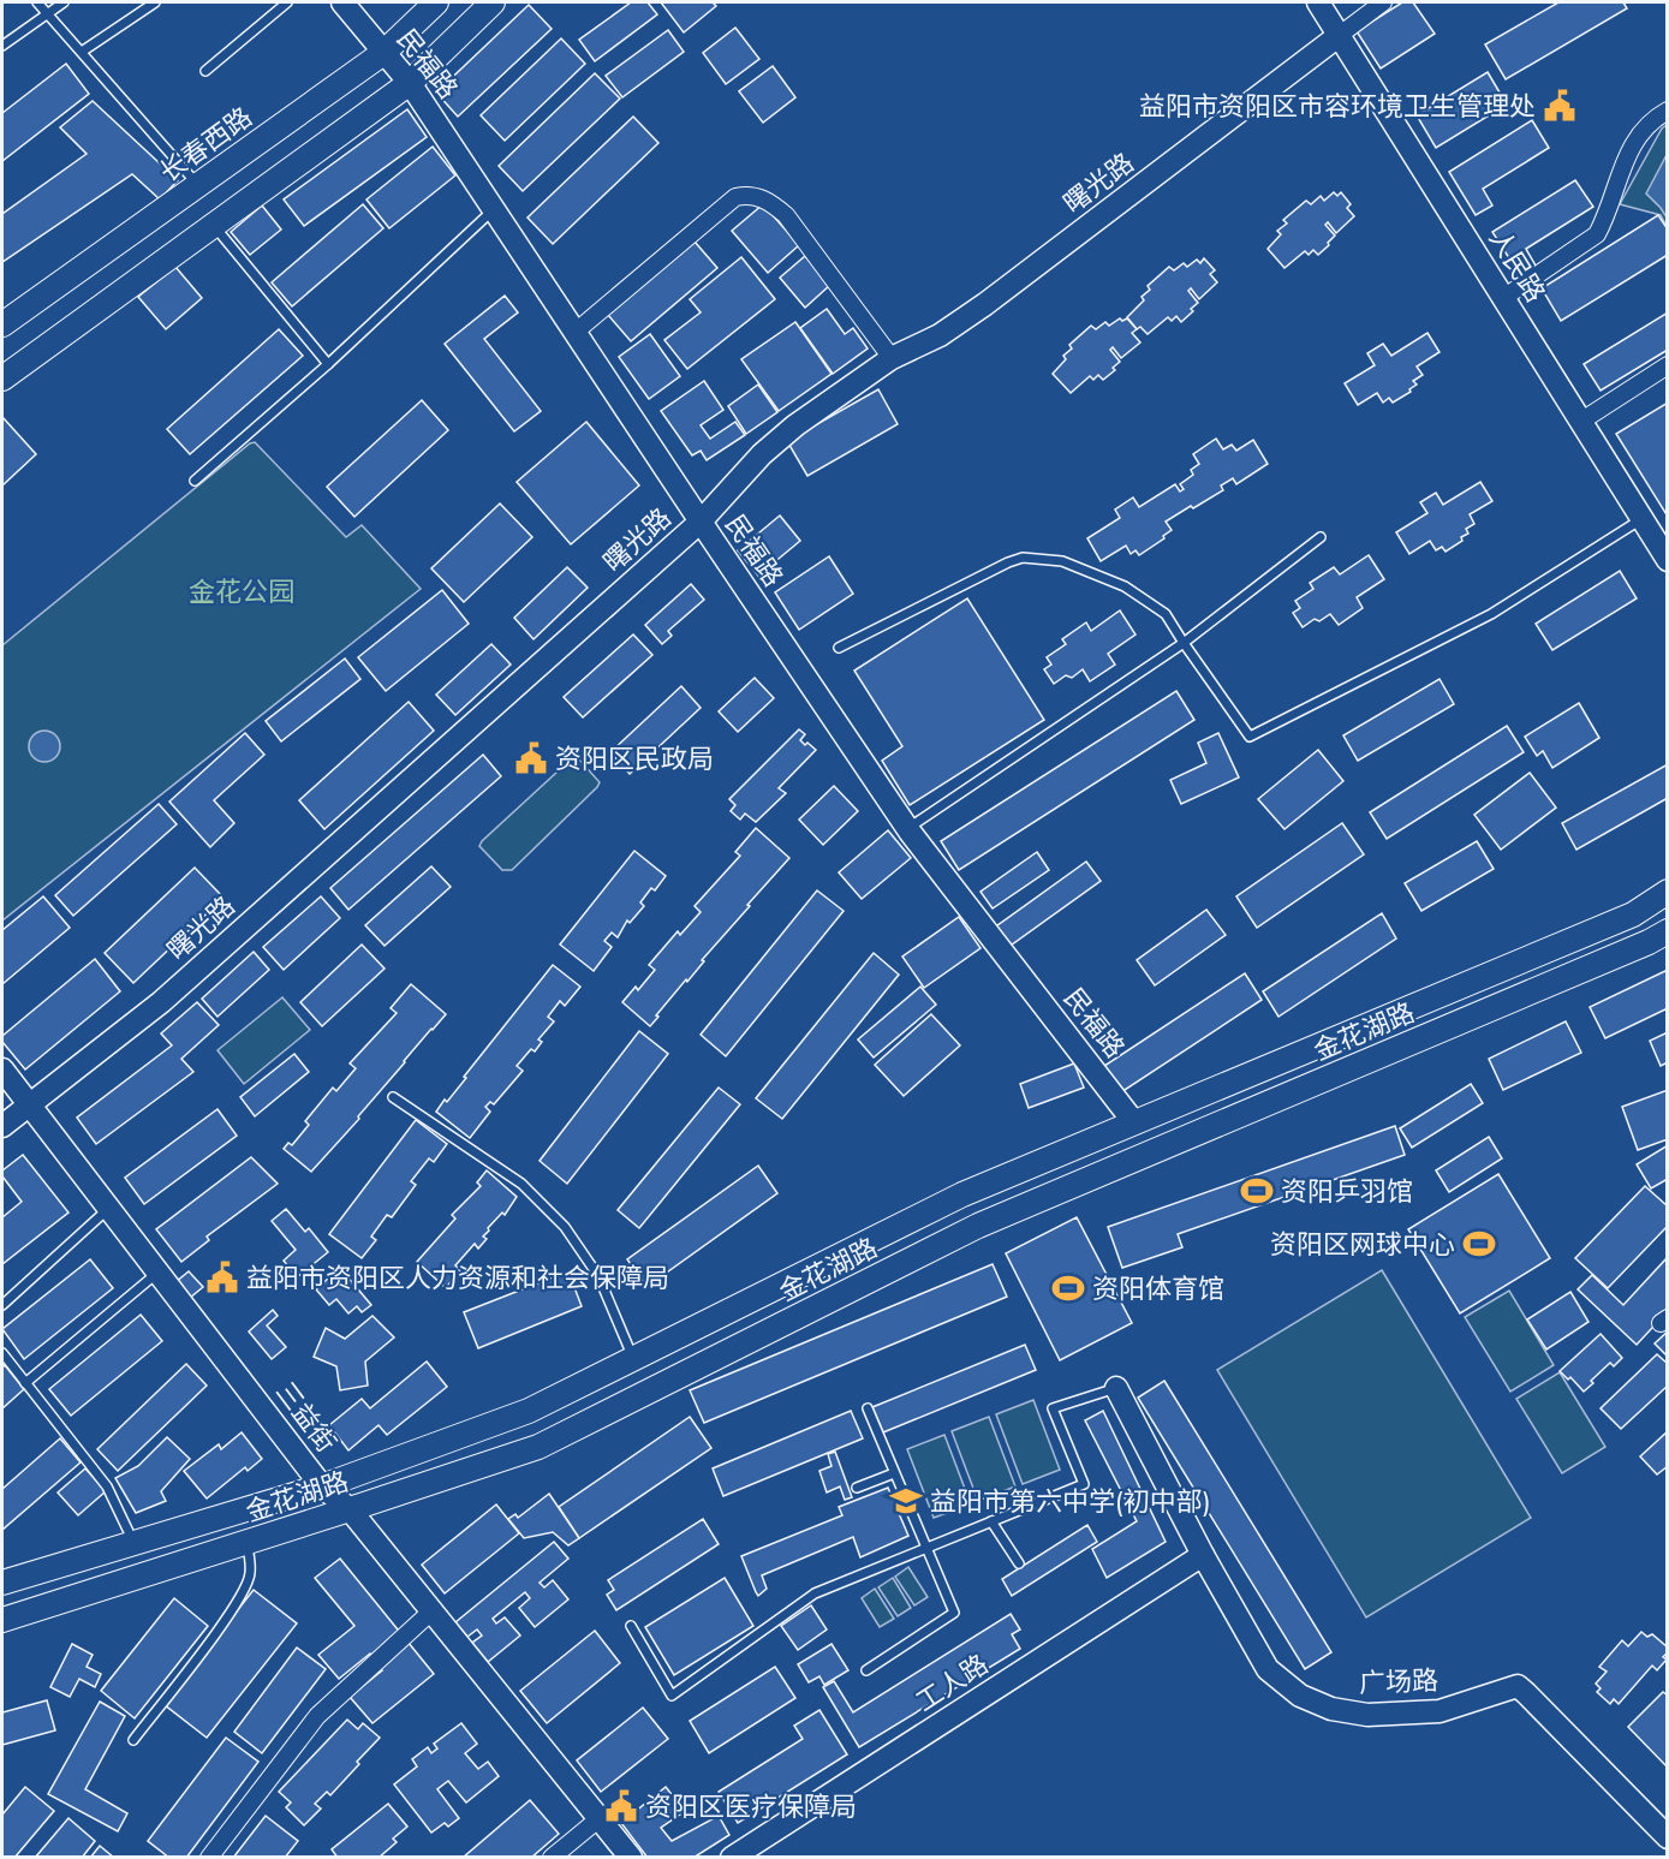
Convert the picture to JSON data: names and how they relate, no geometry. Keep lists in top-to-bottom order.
{
  "streets": {
    "main road": ["长春西路", "金花湖路"],
    "street": [
      "民福路",
      "曙光路",
      "人民路",
      "三益街",
      "广场路",
      "工人路"
    ]
  },
  "crossings": [
    ["民福路", "长春西路"],
    ["民福路", "曙光路"],
    ["曙光路", "人民路"],
    ["曙光路", "三益街"],
    ["金花湖路", "三益街"],
    ["广场路", "工人路"]
  ],
  "parks": ["金花公园"],
  "places": {
    "public building": [
      "益阳市资阳区市容环境卫生管理处",
      "资阳区民政局",
      "益阳市资阳区人力资源和社会保障局",
      "资阳区医疗保障局"
    ],
    "sports": ["资阳乒羽馆", "资阳区网球中心", "资阳体育馆"],
    "school or university": ["益阳市第六中学(初中部)"]
  }
}
